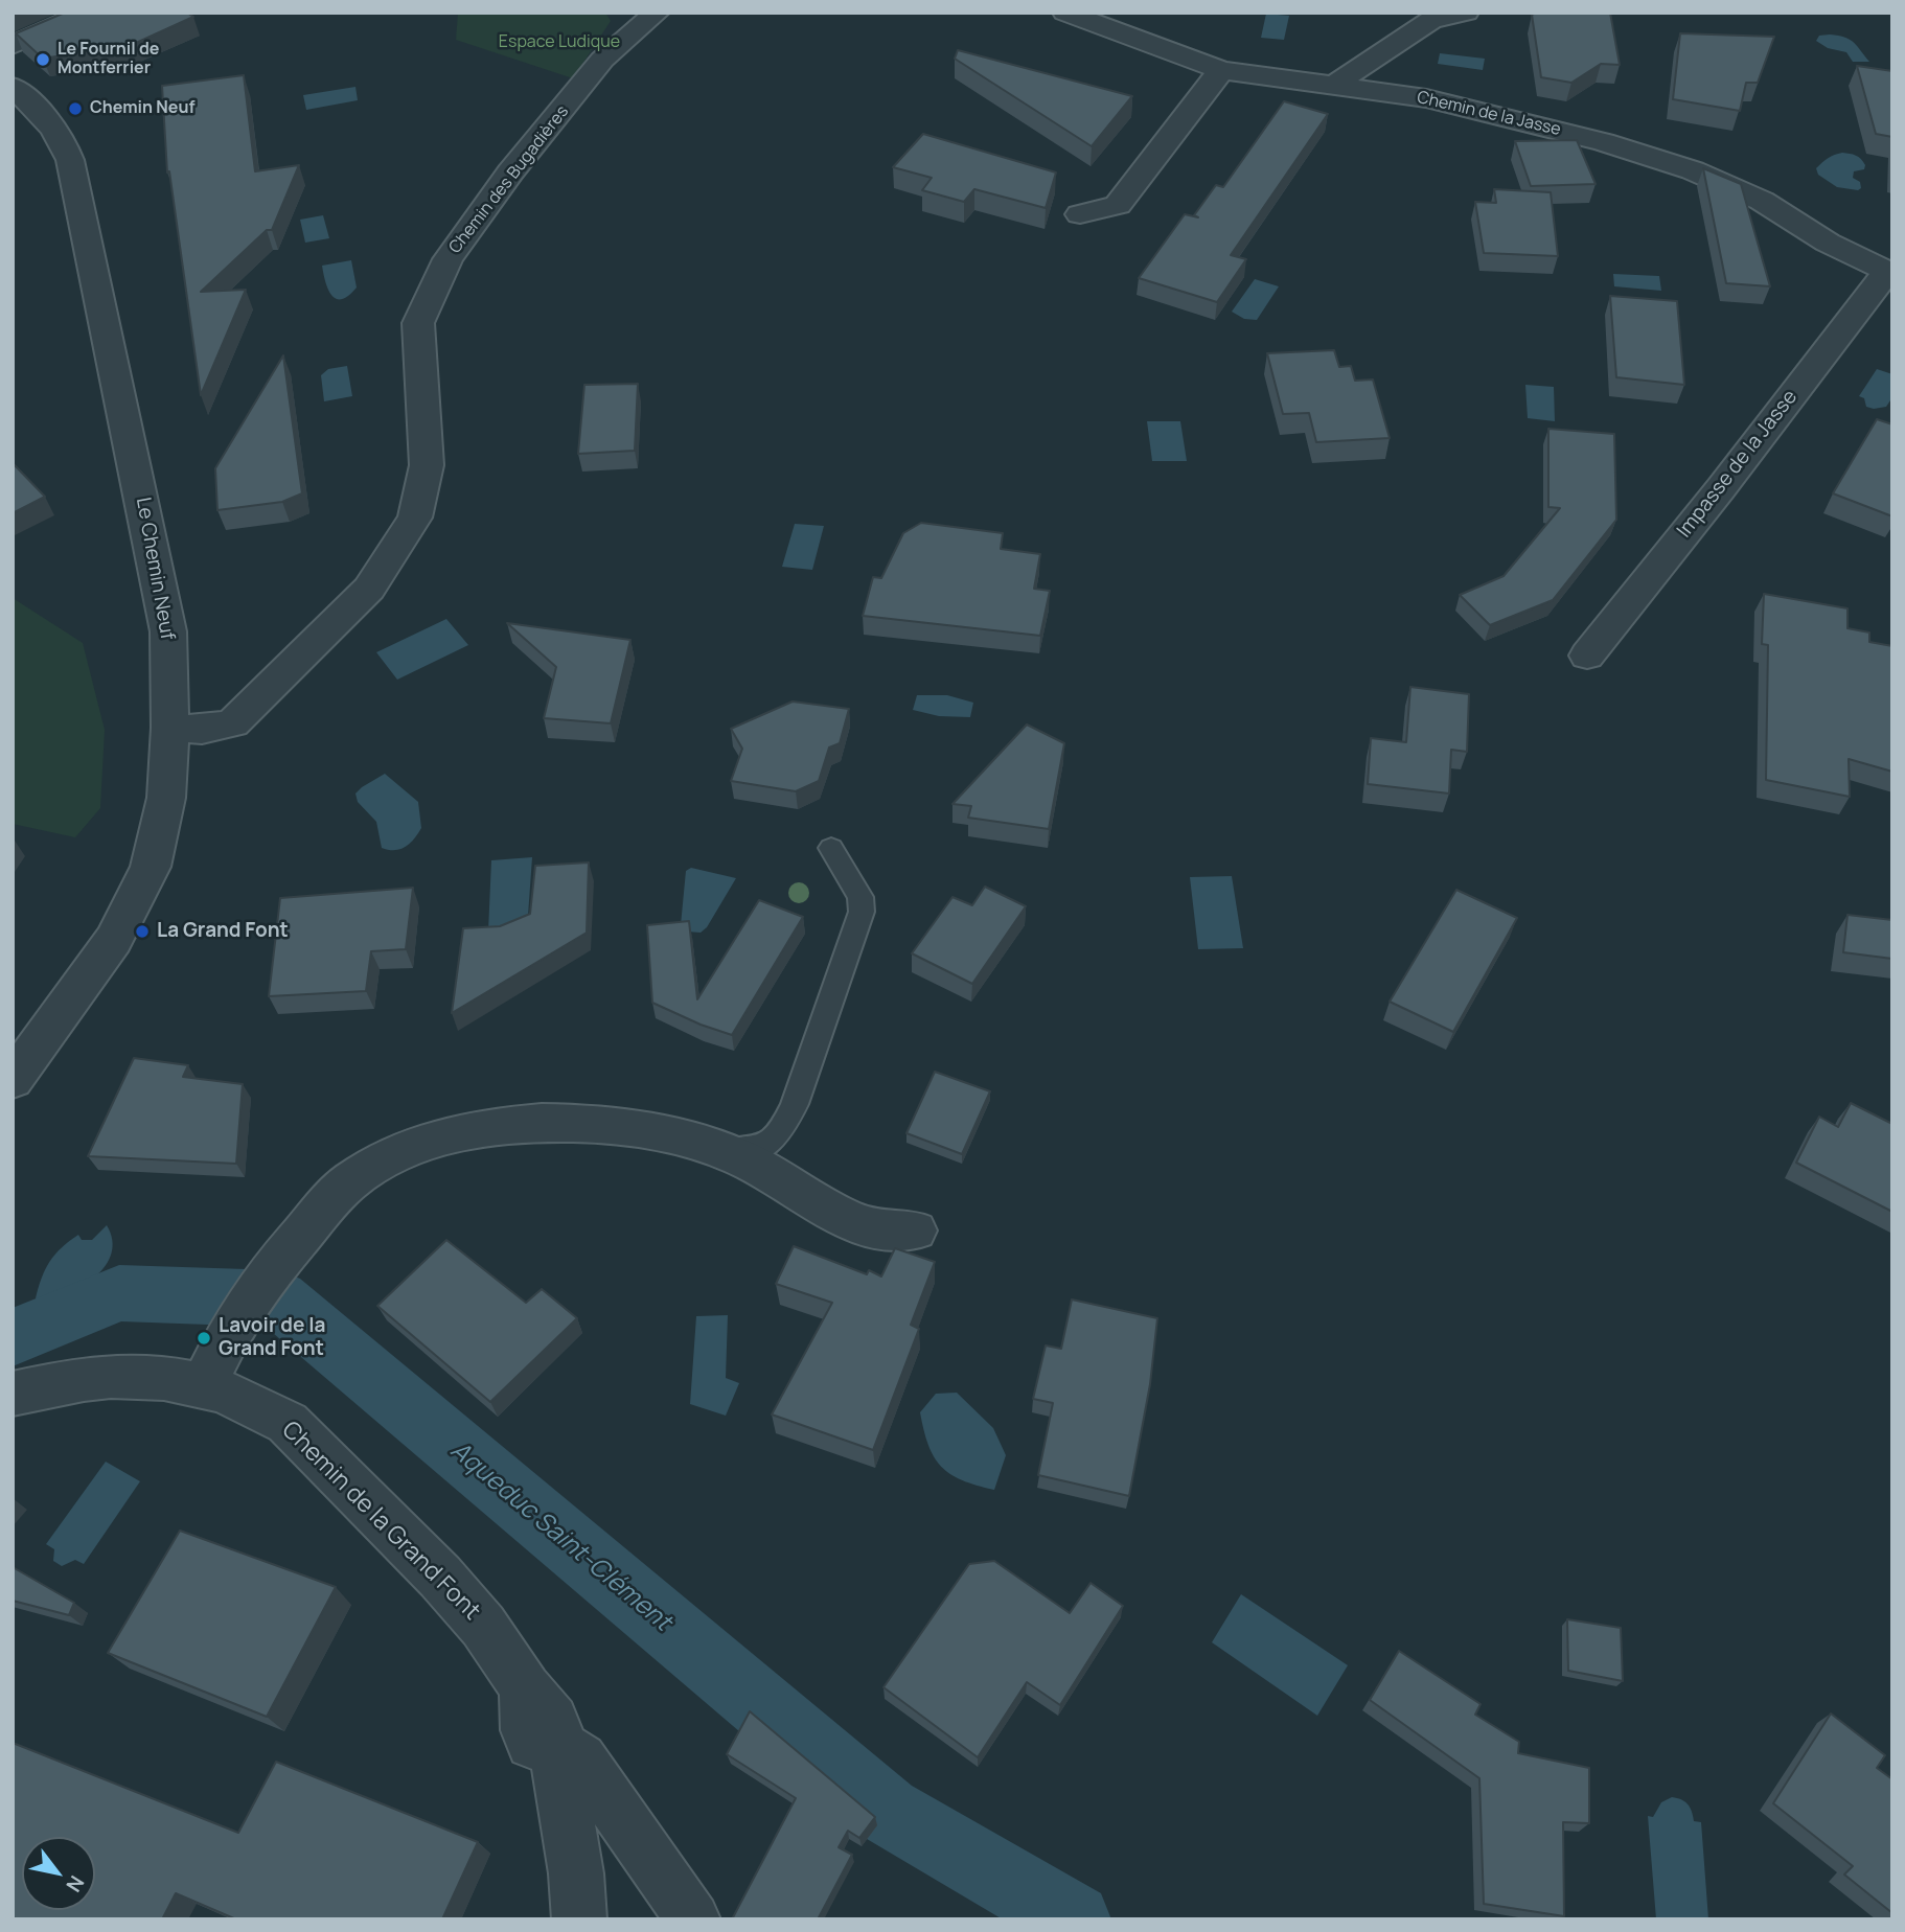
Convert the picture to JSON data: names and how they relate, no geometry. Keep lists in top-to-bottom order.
{
  "streets": {
    "street": [
      "Chemin de la Jasse",
      "Chemin des Bugadières",
      "Impasse de la Jasse",
      "Le Chemin Neuf",
      "Chemin de la Grand Font"
    ]
  },
  "crossings": [
    ["Chemin de la Jasse", "Impasse de la Jasse"],
    ["Chemin des Bugadières", "Le Chemin Neuf"]
  ],
  "water": ["Aqueduc Saint-Clément"],
  "parks": ["Espace Ludique"],
  "places": [
    "Le Fournil de Montferrier",
    "Chemin Neuf",
    "La Grand Font",
    "Lavoir de la Grand Font"
  ],
  "north": "bottom right"
}
